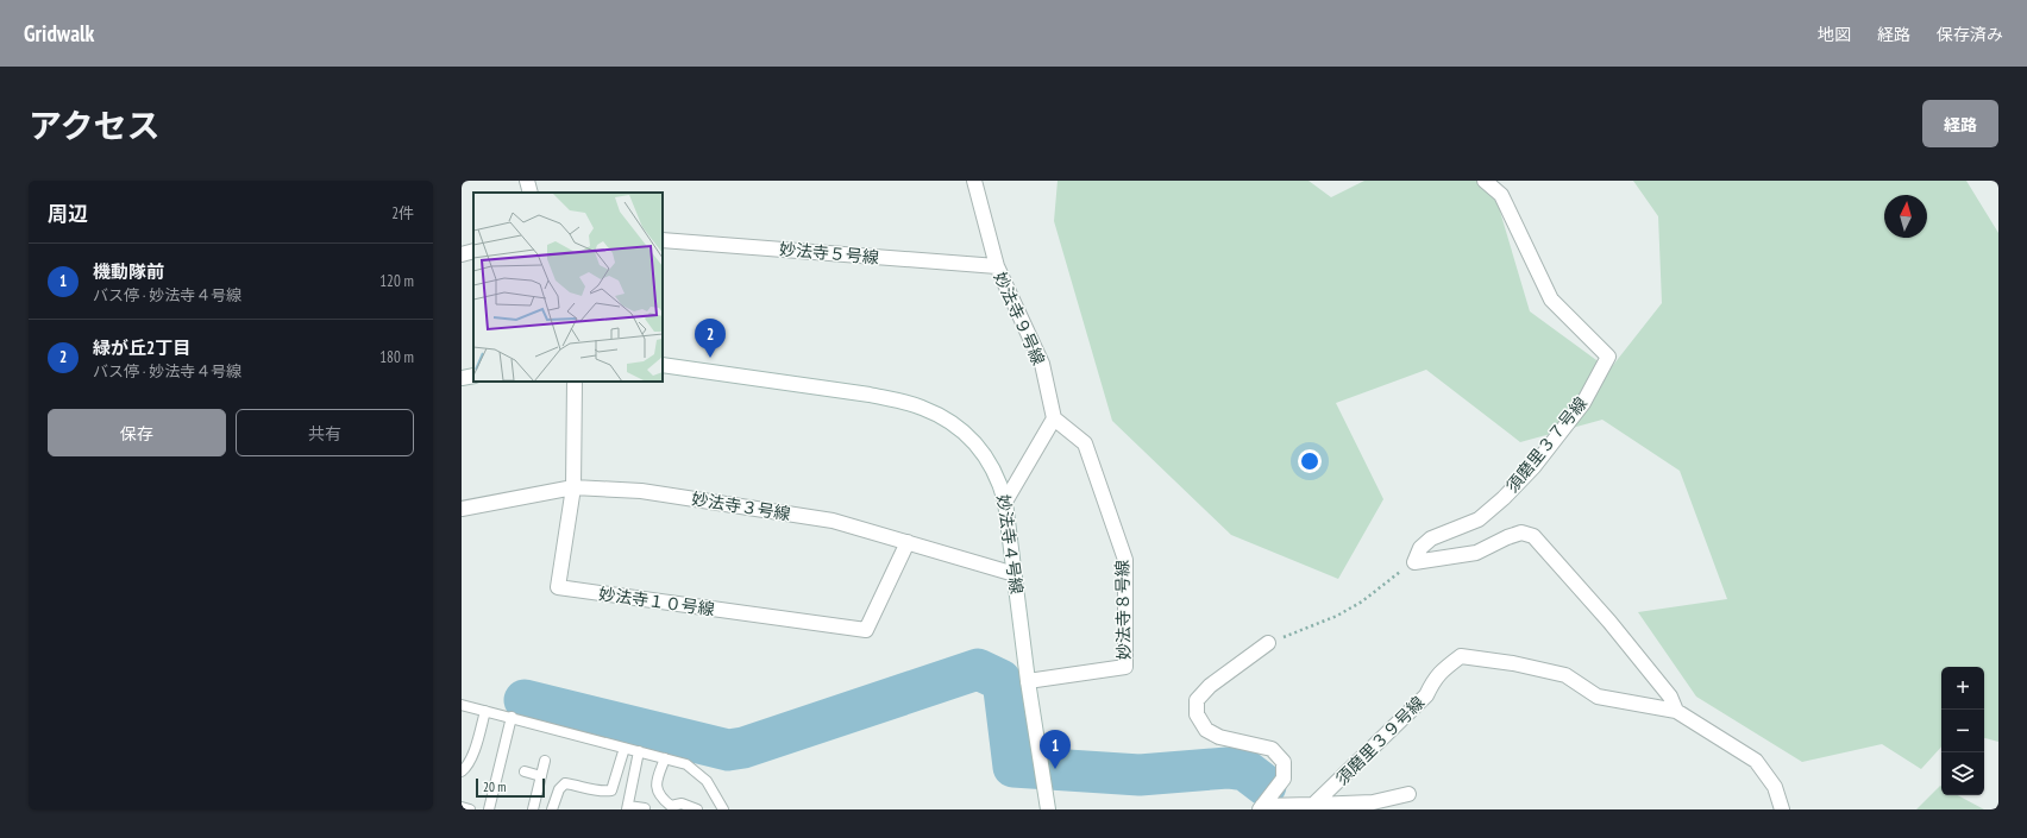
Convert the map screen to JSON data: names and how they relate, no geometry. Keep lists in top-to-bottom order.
{
  "streets": {
    "street": [
      "妙法寺５号線",
      "妙法寺９号線",
      "須磨里３７号線",
      "妙法寺３号線",
      "妙法寺４号線",
      "妙法寺１０号線",
      "妙法寺８号線",
      "須磨里３９号線"
    ]
  },
  "crossings": [
    ["妙法寺５号線", "妙法寺９号線"],
    ["妙法寺９号線", "妙法寺８号線"],
    ["妙法寺３号線", "妙法寺４号線"],
    ["妙法寺３号線", "妙法寺１０号線"],
    ["妙法寺４号線", "妙法寺８号線"]
  ],
  "scale_bar": "20 m",
  "north": "top",
  "page": {
    "header": "Gridwalk",
    "nav": ["地図", "経路", "保存済み"],
    "title": "アクセス",
    "buttons": [
      "経路",
      ["保存", "共有"]
    ],
    "heading": ["周辺", "2件"],
    "list": [
      {
        "mark": "1",
        "name": "機動隊前",
        "note": "バス停 · 妙法寺４号線",
        "value": "120 m"
      },
      {
        "mark": "2",
        "name": "緑が丘2丁目",
        "note": "バス停 · 妙法寺４号線",
        "value": "180 m"
      }
    ],
    "pins": ["2", "1"],
    "map_buttons": ["+", "−"],
    "scale": "20 m"
  }
}
